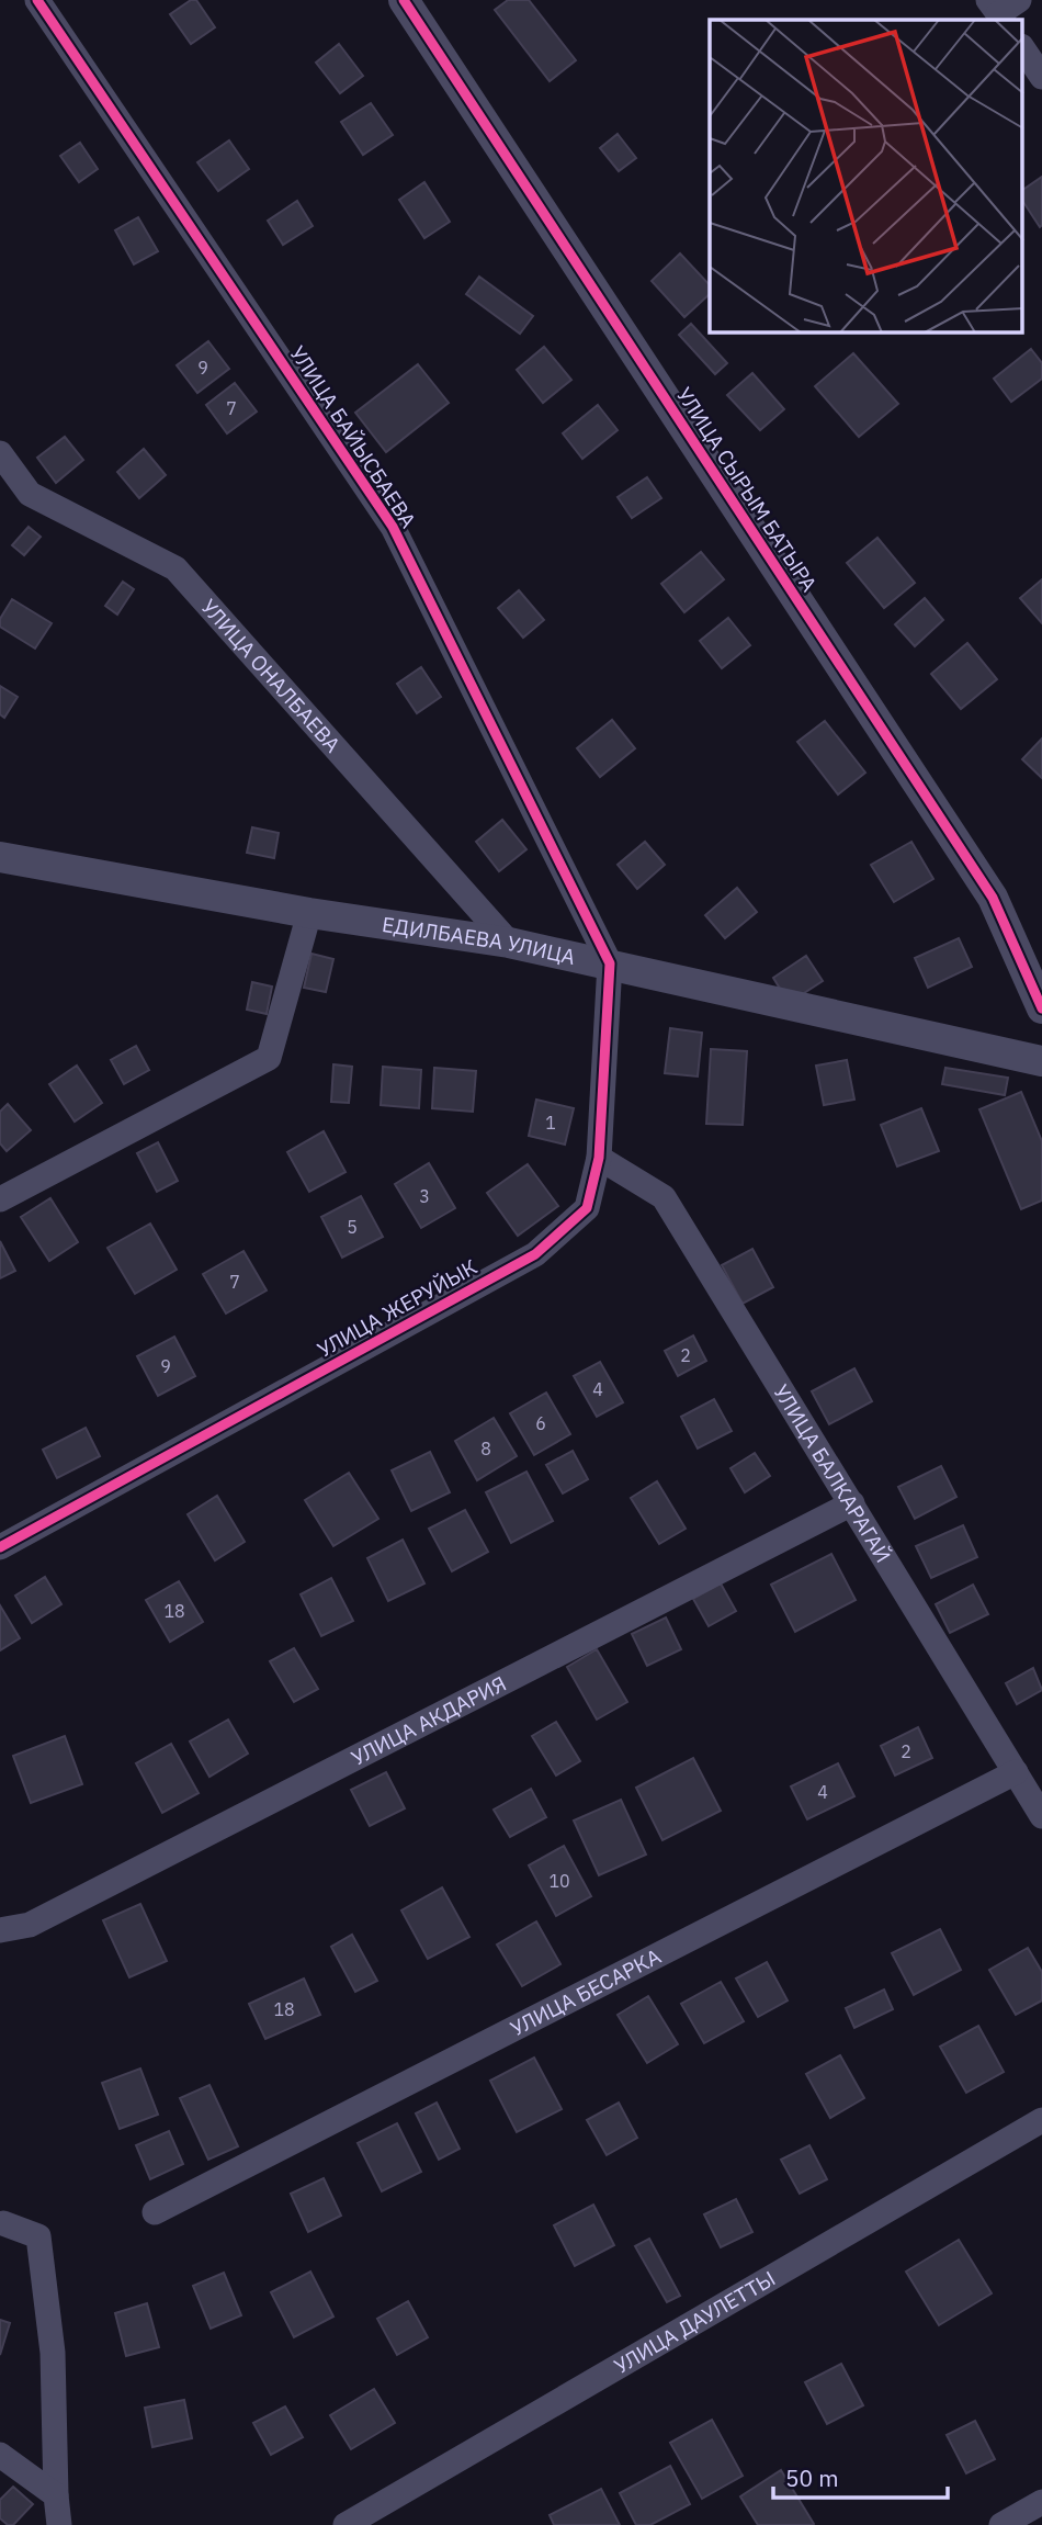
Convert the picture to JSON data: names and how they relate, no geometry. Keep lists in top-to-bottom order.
{
  "streets": {
    "street": [
      "УЛИЦА БАЙЫСБАЕВА",
      "УЛИЦА СЫРЫМ БАТЫРА",
      "УЛИЦА ОНАЛБАЕВА",
      "ЕДИЛБАЕВА УЛИЦА",
      "УЛИЦА ЖЕРУЙЫК",
      "УЛИЦА БАЛКАРАГАЙ",
      "УЛИЦА АКДАРИЯ",
      "УЛИЦА БЕСАРКА",
      "УЛИЦА ДАУЛЕТТЫ"
    ]
  },
  "crossings": [
    ["УЛИЦА БАЙЫСБАЕВА", "ЕДИЛБАЕВА УЛИЦА"],
    ["УЛИЦА БАЙЫСБАЕВА", "УЛИЦА ЖЕРУЙЫК"],
    ["УЛИЦА ОНАЛБАЕВА", "ЕДИЛБАЕВА УЛИЦА"],
    ["ЕДИЛБАЕВА УЛИЦА", "УЛИЦА ЖЕРУЙЫК"],
    ["УЛИЦА ЖЕРУЙЫК", "УЛИЦА БАЛКАРАГАЙ"],
    ["УЛИЦА БАЛКАРАГАЙ", "УЛИЦА АКДАРИЯ"],
    ["УЛИЦА БАЛКАРАГАЙ", "УЛИЦА БЕСАРКА"]
  ],
  "house_numbers": [
    "9",
    "7",
    "1",
    "3",
    "5",
    "7",
    "2",
    "9",
    "4",
    "6",
    "8",
    "18",
    "2",
    "4",
    "10",
    "18"
  ],
  "scale_bar": "50 m"
}
